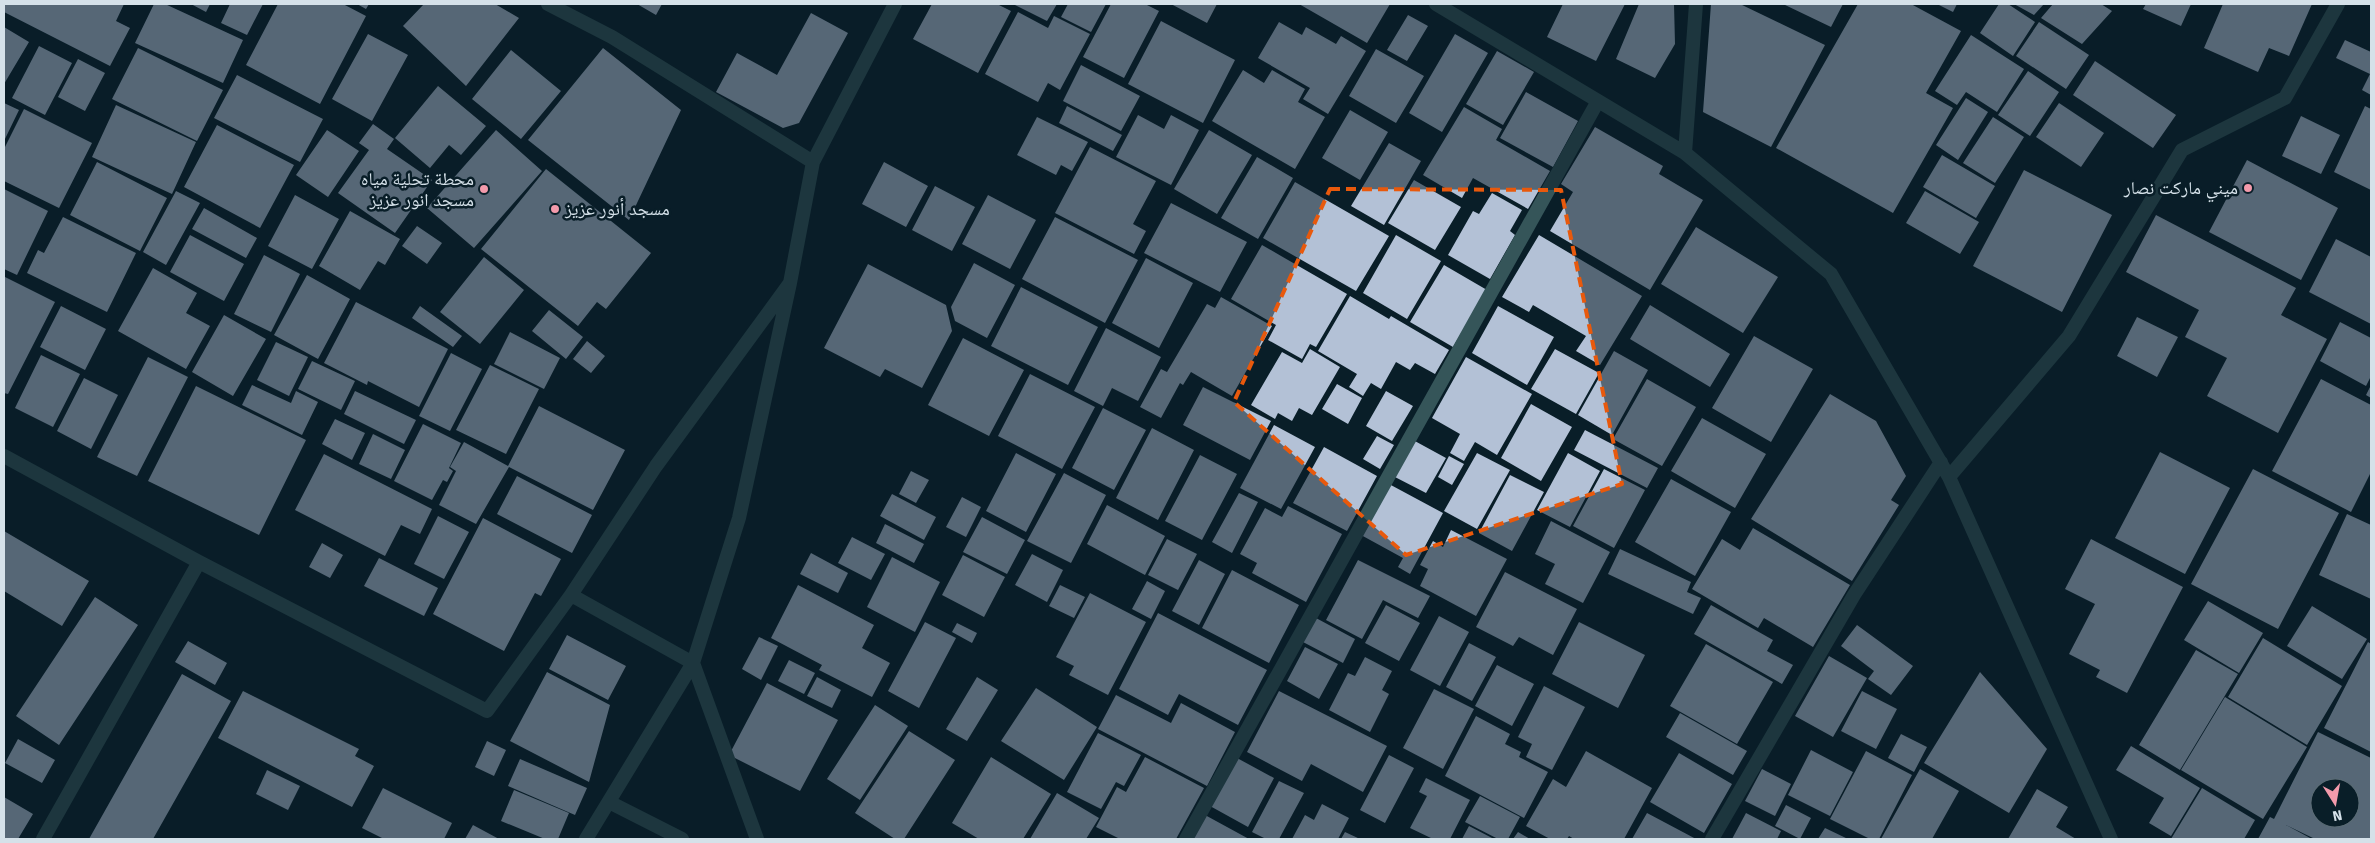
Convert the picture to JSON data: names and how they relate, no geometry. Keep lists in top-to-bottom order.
{
  "places": ["ميني ماركت نصار", "محطة تحلية مياه مسجد انور عزيز", "مسجد أنور عزيز"],
  "north": "bottom"
}
